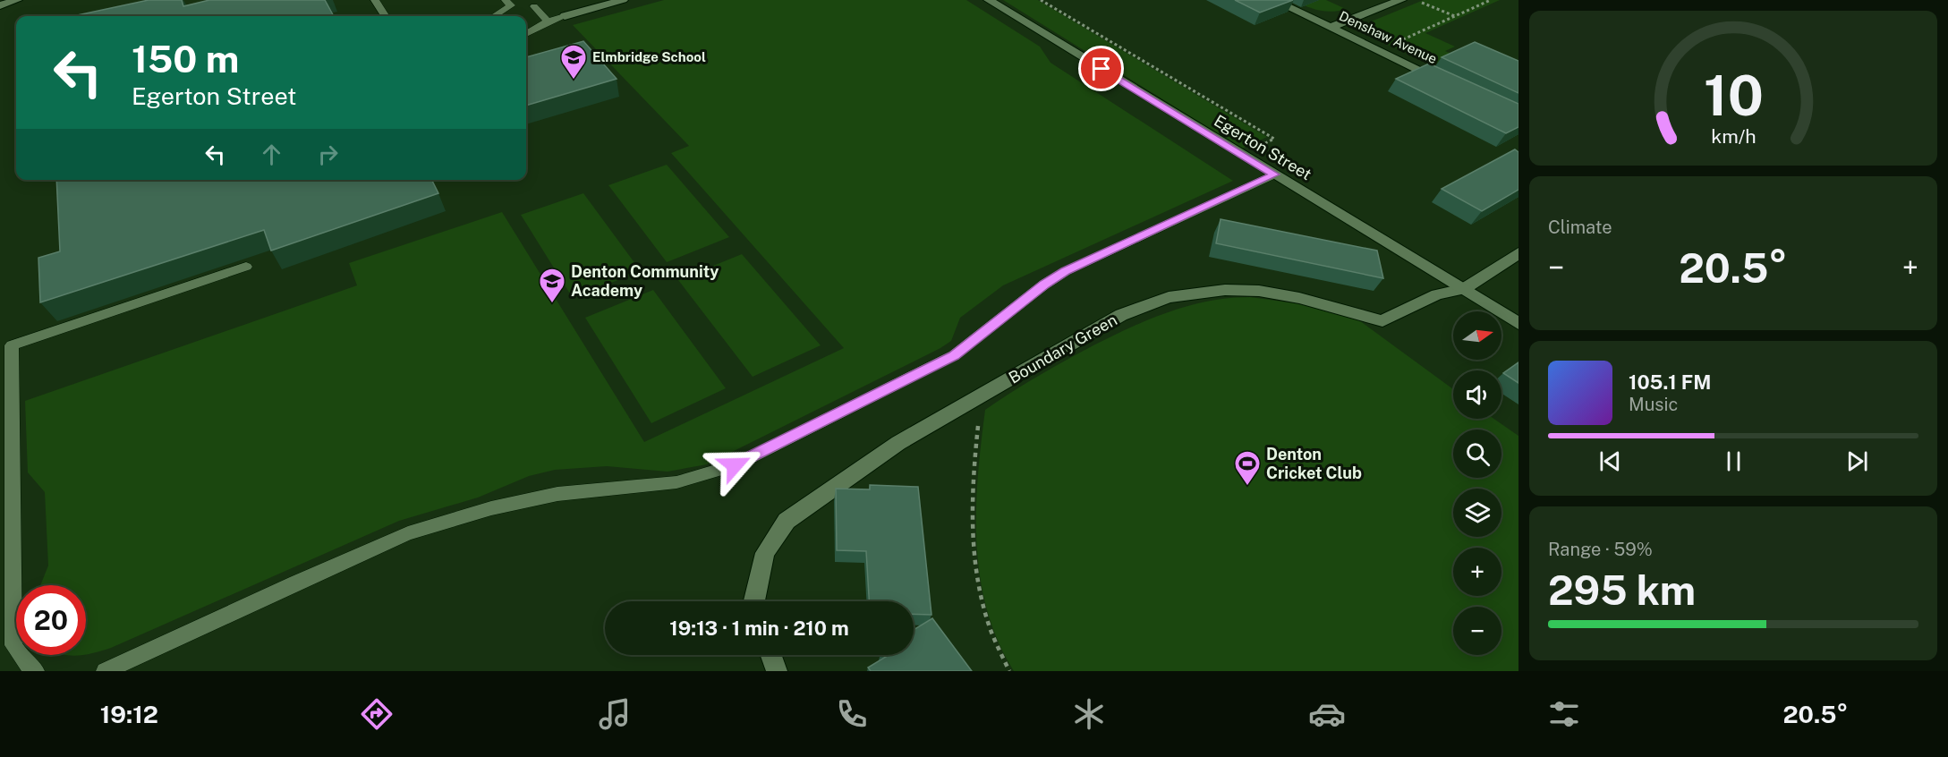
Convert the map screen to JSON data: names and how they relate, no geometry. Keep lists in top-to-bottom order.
{
  "streets": {
    "street": ["Denshaw Avenue", "Egerton Street", "Boundary Green"]
  },
  "crossings": [
    ["Egerton Street", "Boundary Green"]
  ],
  "places": {
    "school or university": ["Elmbridge School", "Denton Community Academy"],
    "sports": ["Denton Cricket Club"]
  },
  "north": "right",
  "page": {
    "turn": ["150 m", "Egerton Street"],
    "tile": [
      "Climate",
      ["Range · 59%", "295 km"]
    ],
    "heat": ["−", "20.5°", "+"],
    "map_buttons": ["+", "−"],
    "song": ["105.1 FM", "Music"],
    "limit": "20",
    "trip": "19:13 · 1 min · 210 m",
    "tabs": ["19:12", "20.5°"],
    "gauge": ["10", "km/h"]
  }
}
